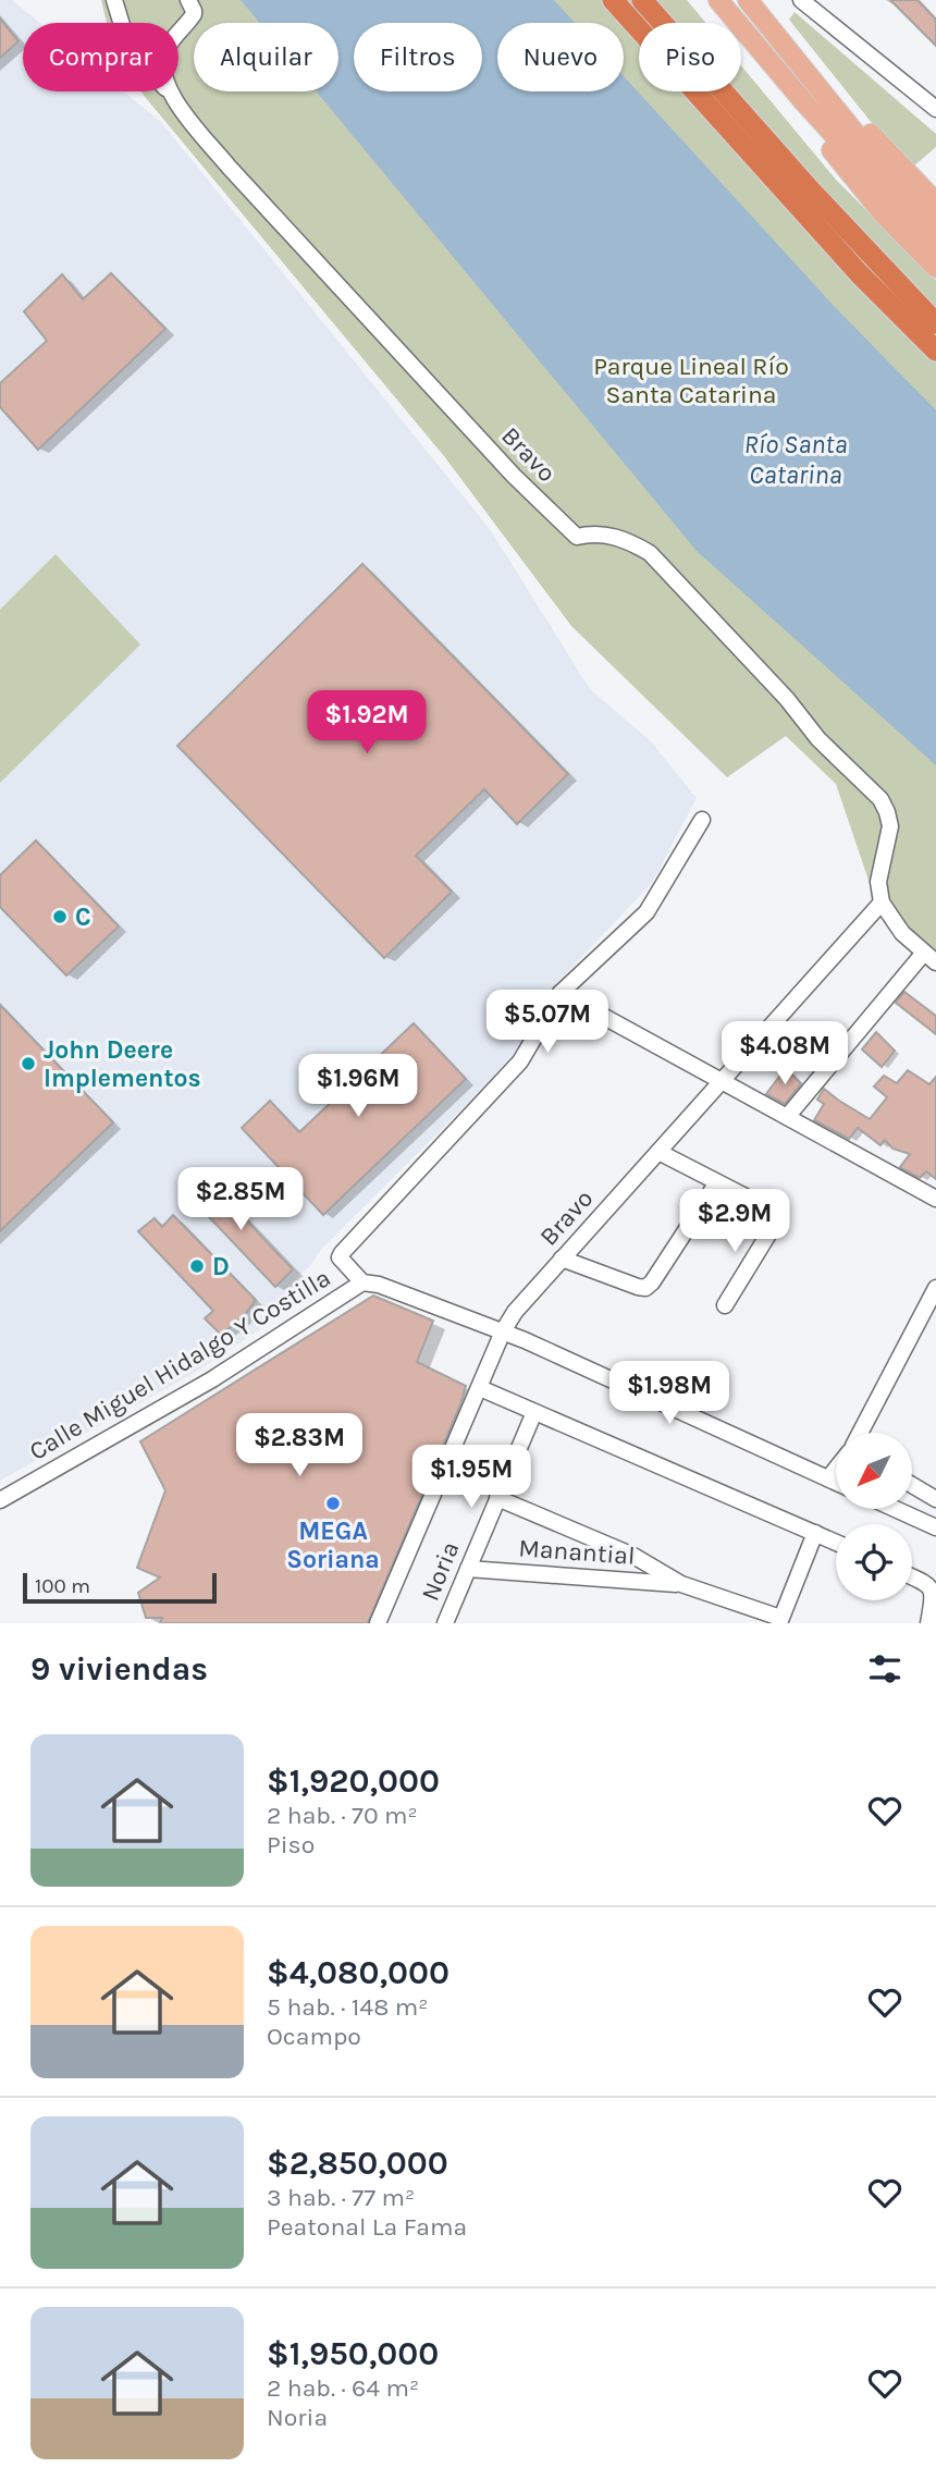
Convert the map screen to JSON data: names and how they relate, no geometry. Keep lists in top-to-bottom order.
{
  "streets": {
    "street": [
      "Bravo",
      "Calle Miguel Hidalgo Y Costilla",
      "Manantial",
      "Noria"
    ]
  },
  "crossings": [
    ["Bravo", "Calle Miguel Hidalgo Y Costilla"],
    ["Manantial", "Noria"]
  ],
  "water": ["Río Santa Catarina"],
  "parks": ["Parque Lineal Río Santa Catarina"],
  "places": [
    "C",
    "John Deere Implementos",
    "D",
    "MEGA Soriana"
  ],
  "scale_bar": "100 m",
  "north": "bottom left",
  "page": {
    "chip": [
      "Comprar",
      "Alquilar",
      "Filtros",
      "Nuevo",
      "Piso"
    ],
    "price": [
      "$1.92M",
      "$5.07M",
      "$4.08M",
      "$1.96M",
      "$2.85M",
      "$2.9M",
      "$1.98M",
      "$2.83M",
      "$1.95M"
    ],
    "scale": "100 m",
    "heading": "9 viviendas",
    "list": [
      {
        "name": "$1,920,000",
        "note": "2 hab. · 70 m² · Piso"
      },
      {
        "name": "$4,080,000",
        "note": "5 hab. · 148 m² · Ocampo"
      },
      {
        "name": "$2,850,000",
        "note": "3 hab. · 77 m² · Peatonal La Fama"
      },
      {
        "name": "$1,950,000",
        "note": "2 hab. · 64 m² · Noria"
      }
    ]
  }
}
